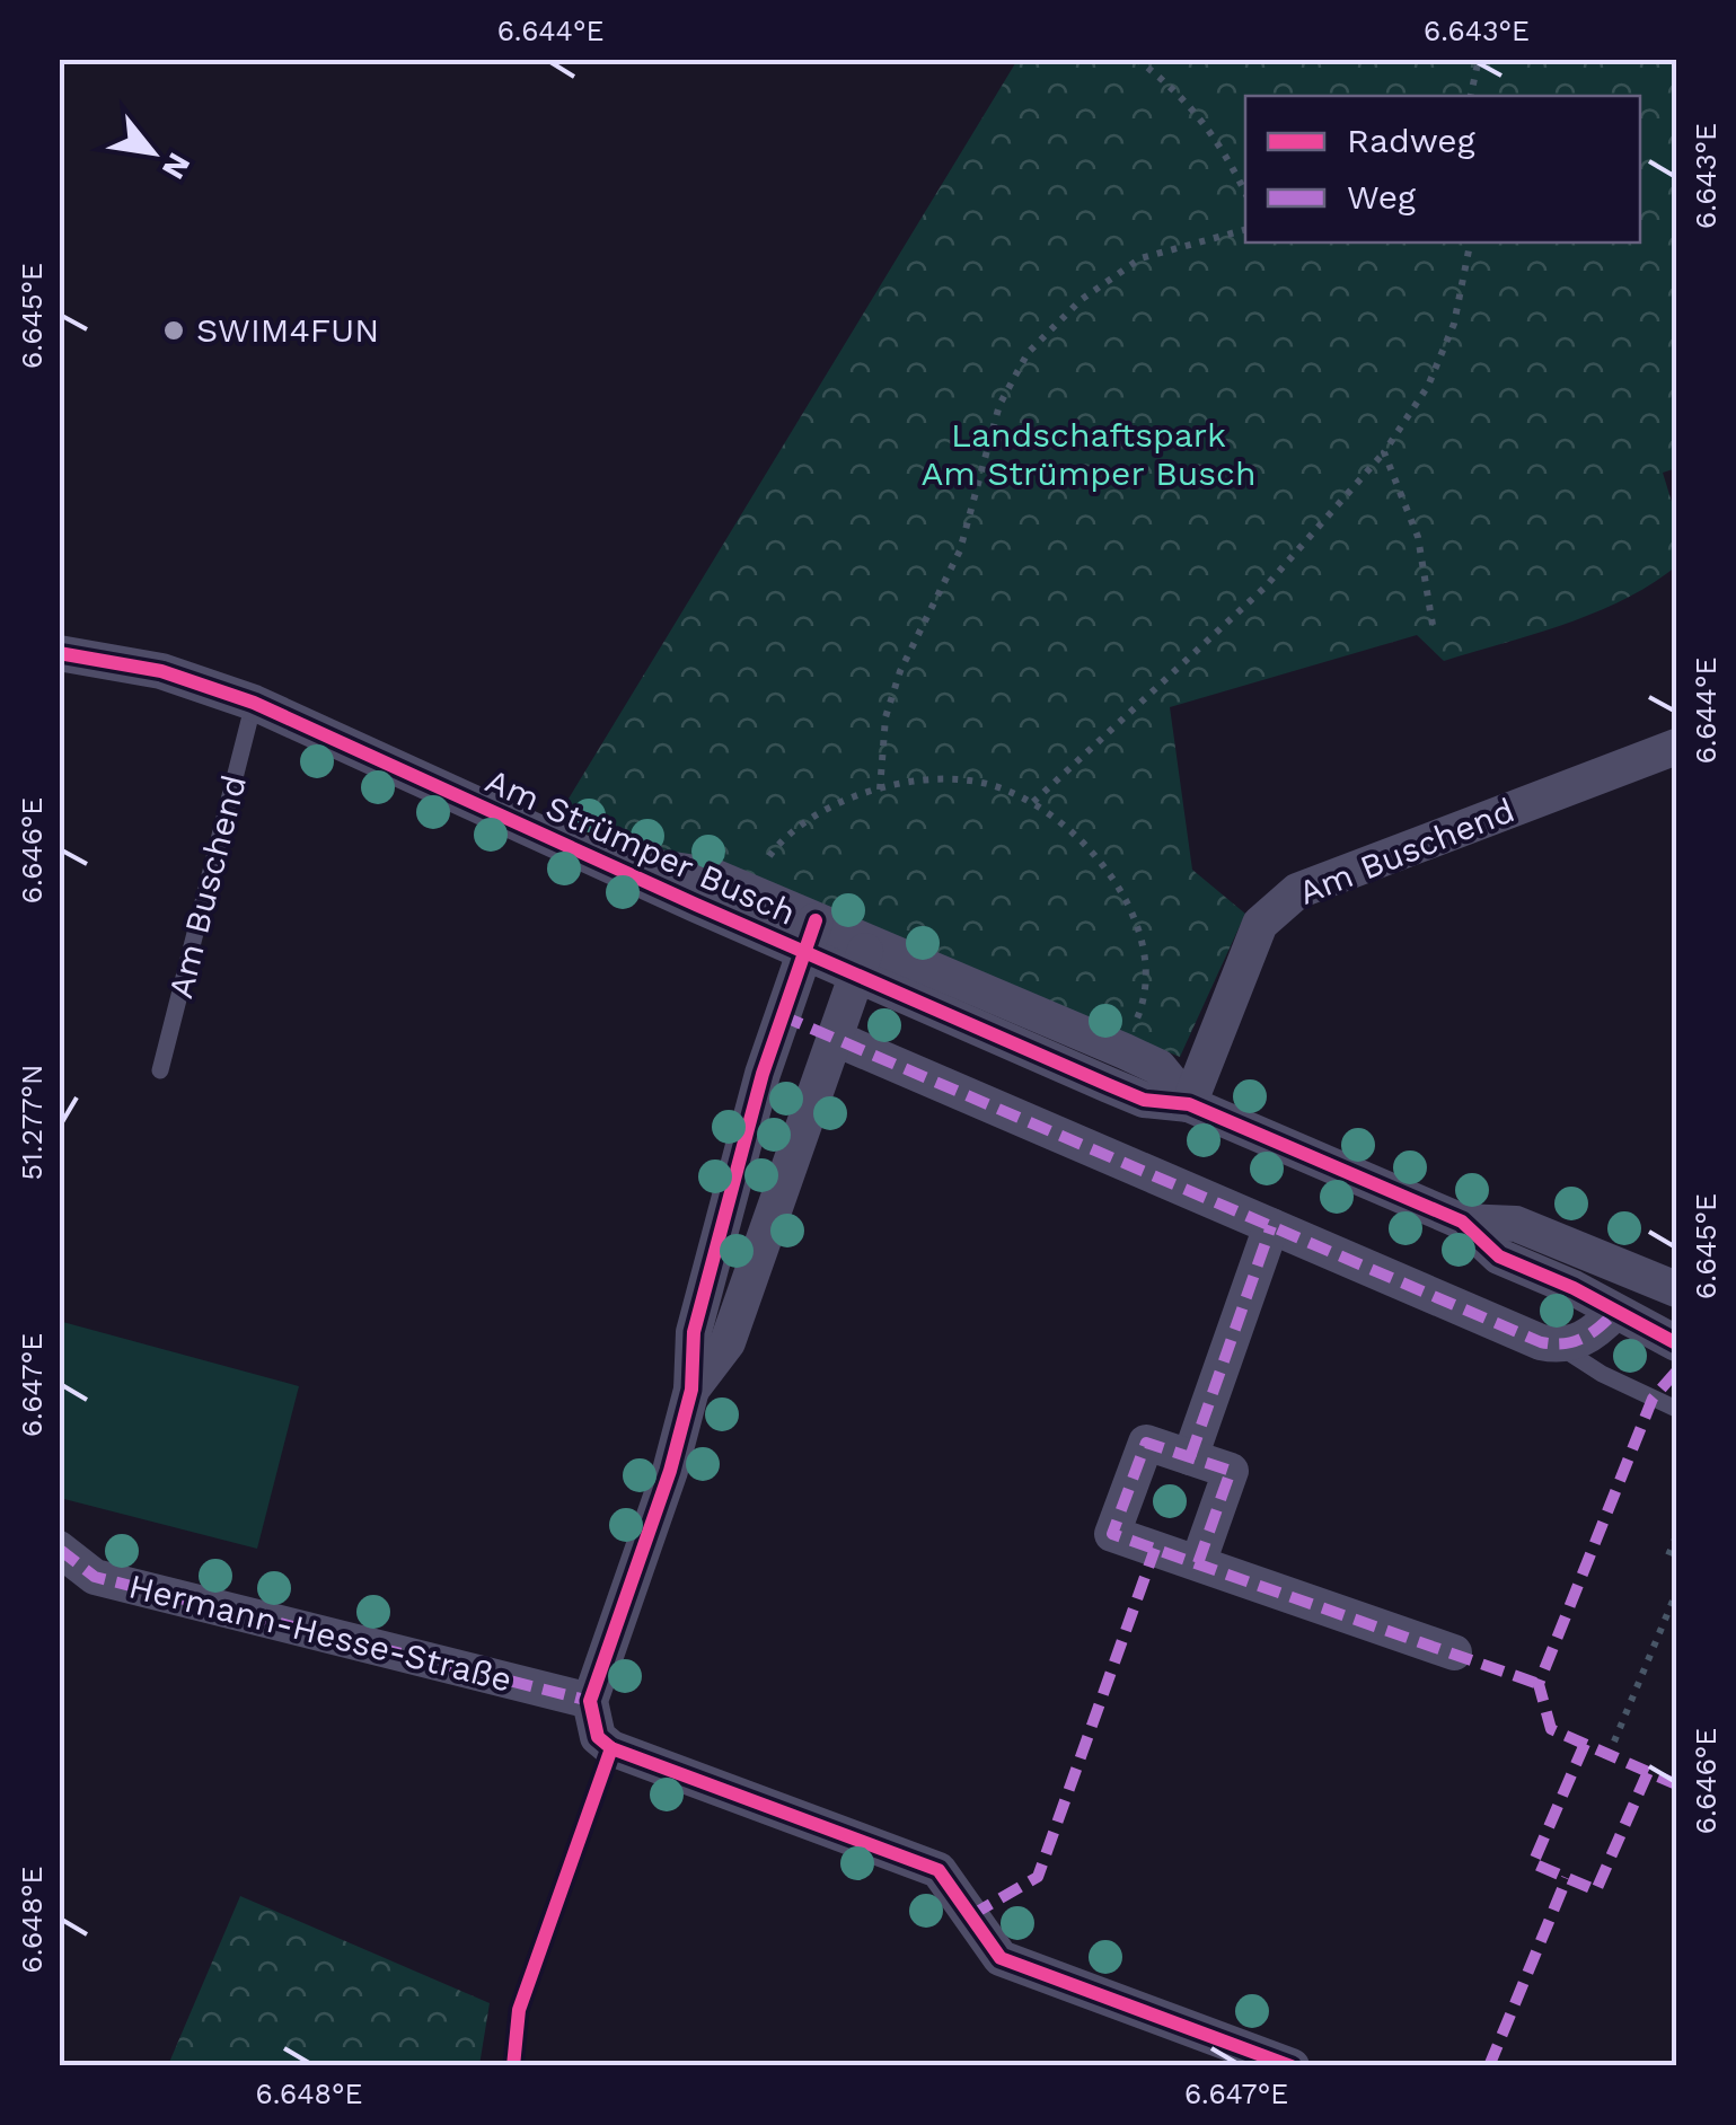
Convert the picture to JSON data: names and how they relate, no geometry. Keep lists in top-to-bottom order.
{
  "streets": {
    "street": ["Am Strümper Busch", "Am Buschend", "Hermann-Hesse-Straße"]
  },
  "crossings": [
    ["Am Strümper Busch", "Am Buschend"]
  ],
  "parks": ["Landschaftspark Am Strümper Busch"],
  "places": ["SWIM4FUN"],
  "legend": ["Radweg", "Weg"],
  "north": "bottom right",
  "coordinates": [
    "6.644°E",
    "6.643°E",
    "6.645°E",
    "6.646°E",
    "51.277°N",
    "6.647°E",
    "6.648°E"
  ]
}
